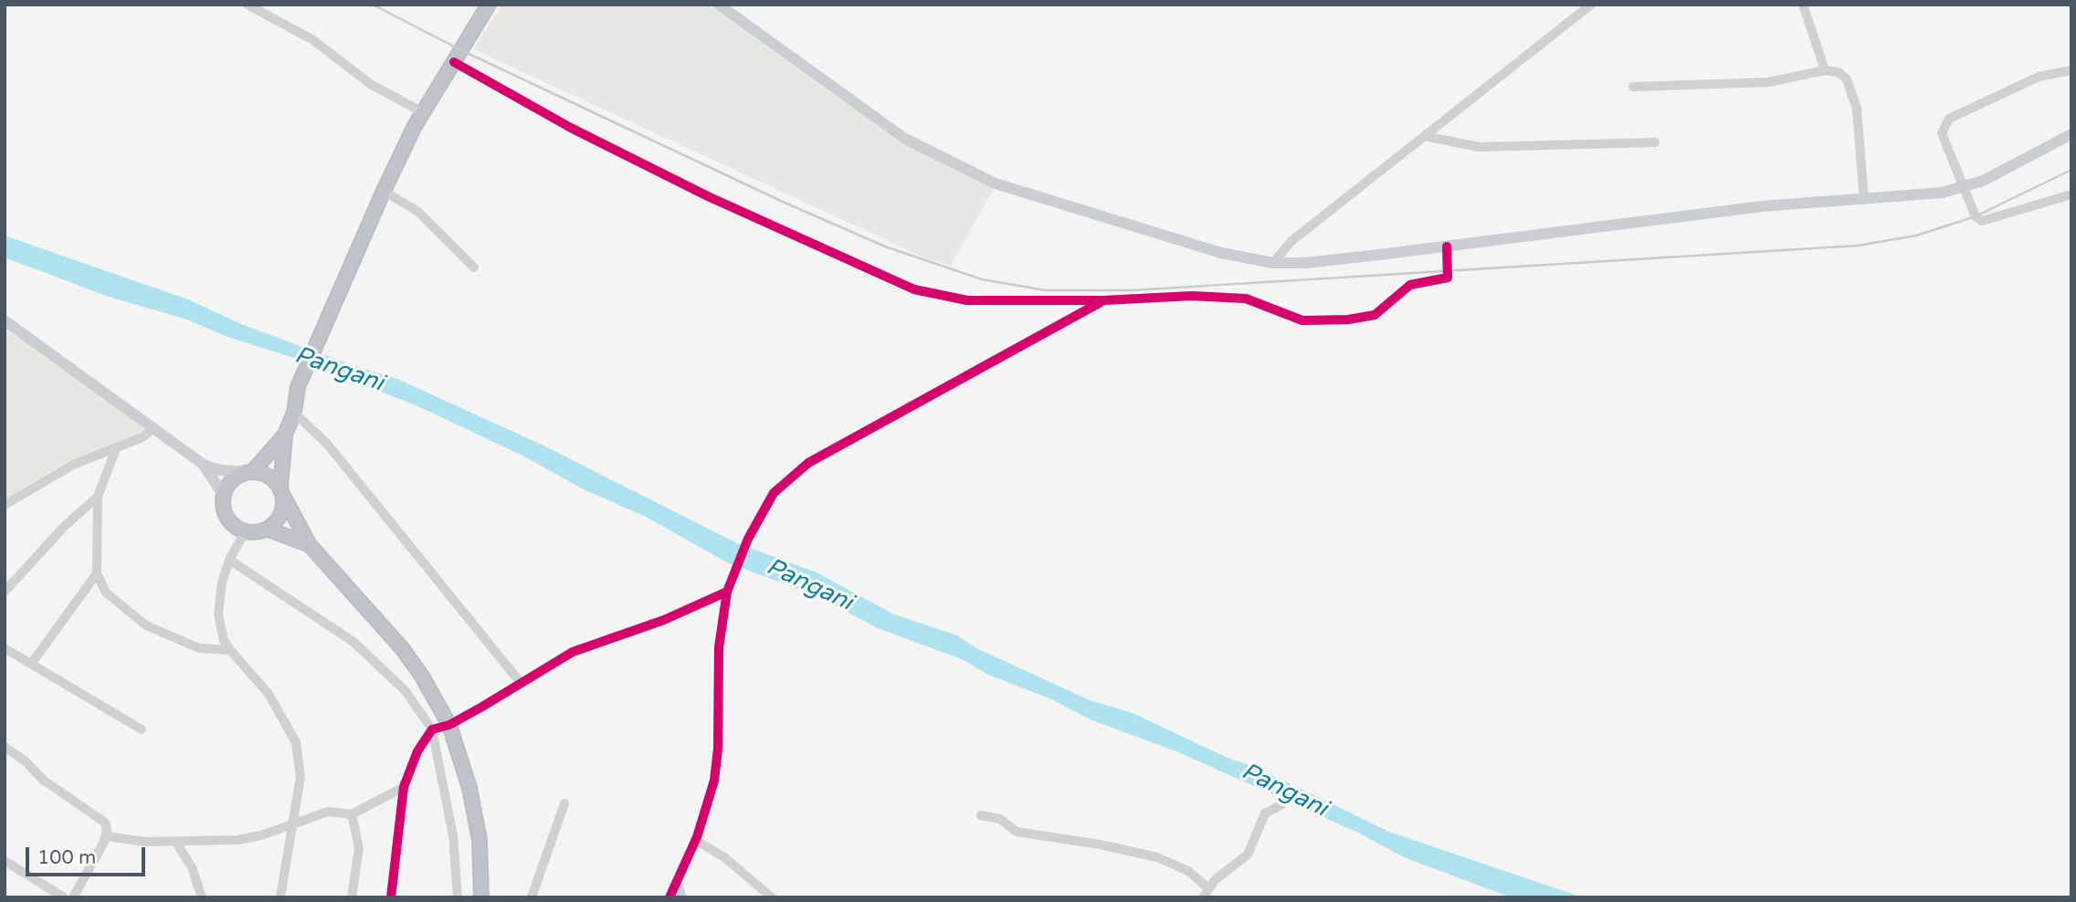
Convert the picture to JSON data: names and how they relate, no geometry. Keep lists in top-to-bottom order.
{
  "water": ["Pangani"],
  "scale_bar": "100 m"
}
